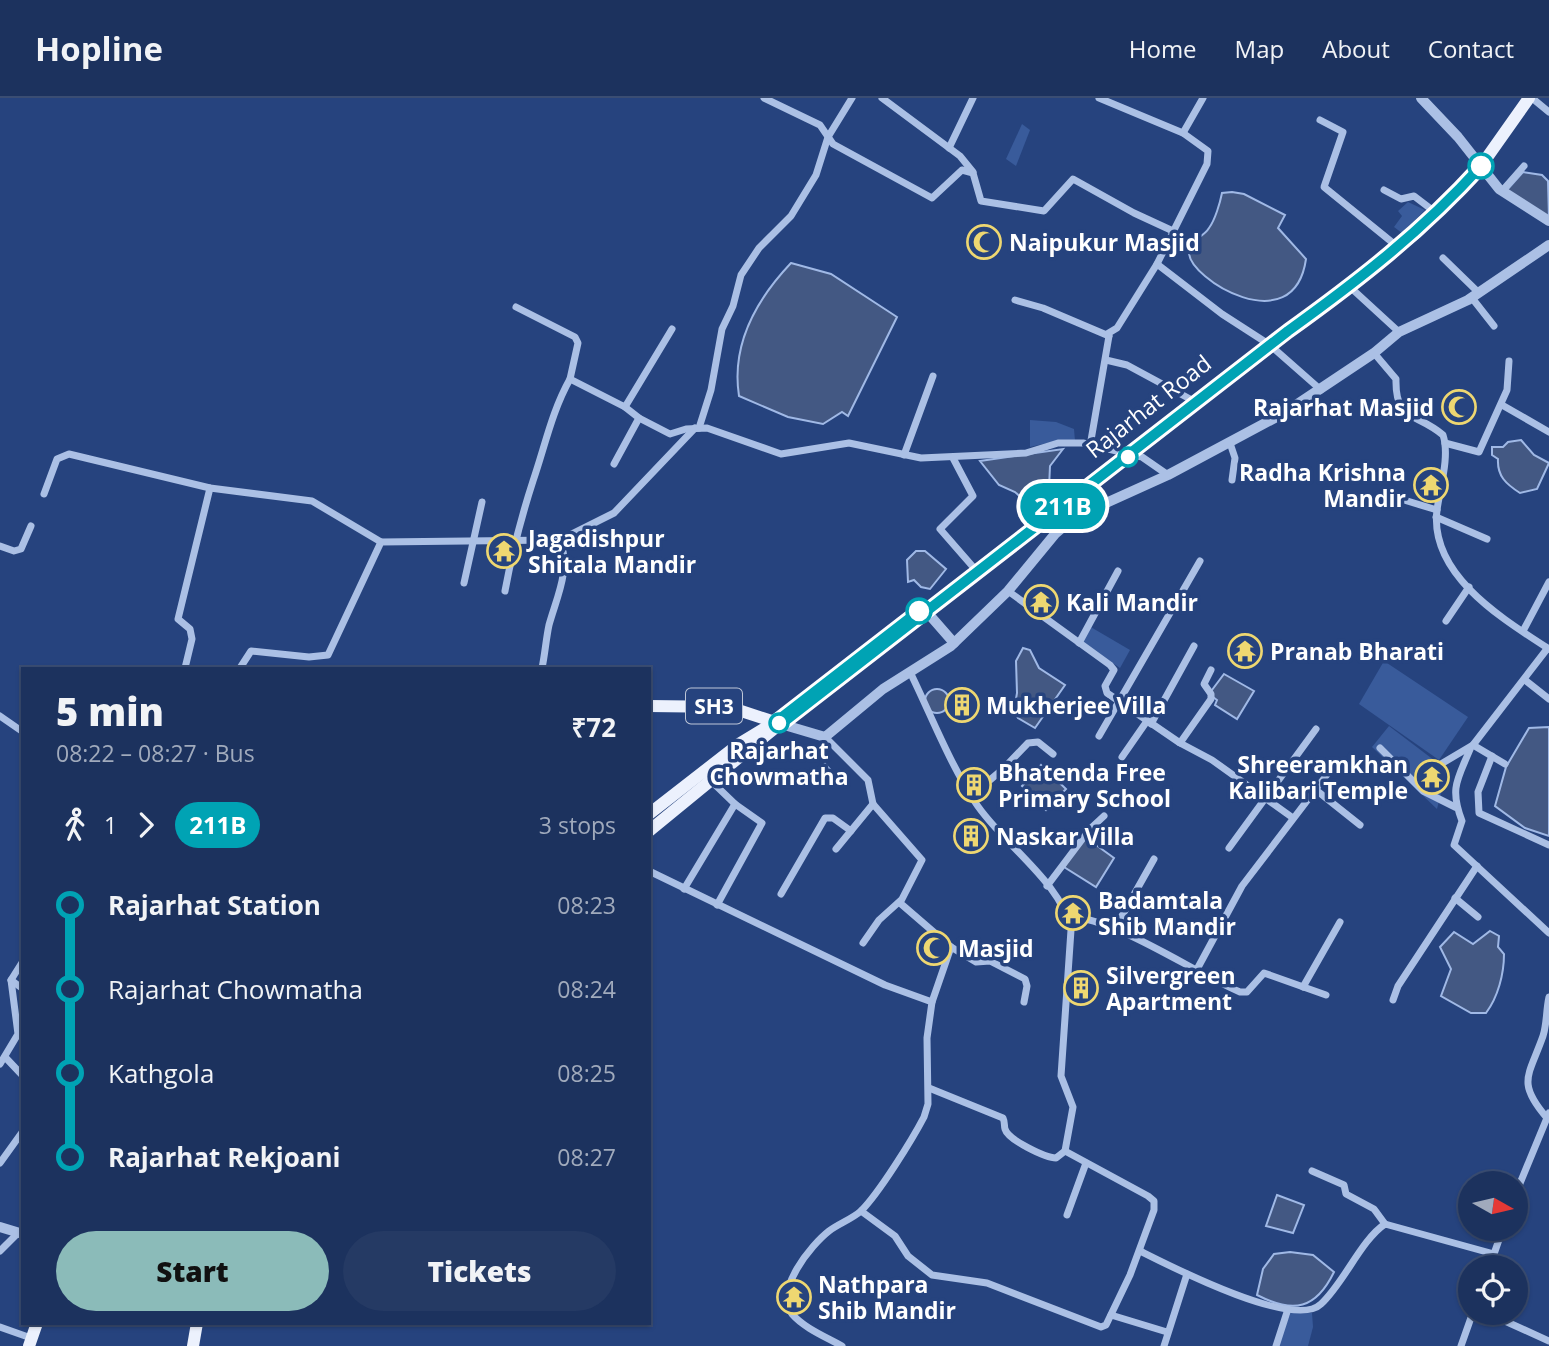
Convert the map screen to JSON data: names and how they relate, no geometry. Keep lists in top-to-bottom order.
{
  "streets": {
    "main road": ["Rajarhat Road", "SH3"]
  },
  "crossings": [
    ["Rajarhat Road", "SH3"]
  ],
  "places": {
    "mosque": ["Naipukur Masjid", "Rajarhat Masjid", "Masjid"],
    "temple": [
      "Radha Krishna Mandir",
      "Jagadishpur Shitala Mandir",
      "Kali Mandir",
      "Pranab Bharati",
      "Shreeramkhan Kalibari Temple",
      "Badamtala Shib Mandir",
      "Nathpara Shib Mandir"
    ],
    "building": [
      "Mukherjee Villa",
      "Bhatenda Free Primary School",
      "Naskar Villa",
      "Silvergreen Apartment"
    ],
    "other": ["Rajarhat Chowmatha"]
  },
  "lines": ["bus line 211B"],
  "north": "right",
  "page": {
    "header": "Hopline",
    "nav": [
      "Home",
      "Map",
      "About",
      "Contact"
    ],
    "on_map": "211B",
    "heading": ["5 min", "08:22 – 08:27 · Bus", "₹72"],
    "legs": ["1", "211B", "3 stops"],
    "list": [
      {
        "name": "Rajarhat Station",
        "value": "08:23"
      },
      {
        "name": "Rajarhat Chowmatha",
        "value": "08:24"
      },
      {
        "name": "Kathgola",
        "value": "08:25"
      },
      {
        "name": "Rajarhat Rekjoani",
        "value": "08:27"
      }
    ],
    "buttons": ["Start", "Tickets"]
  }
}
